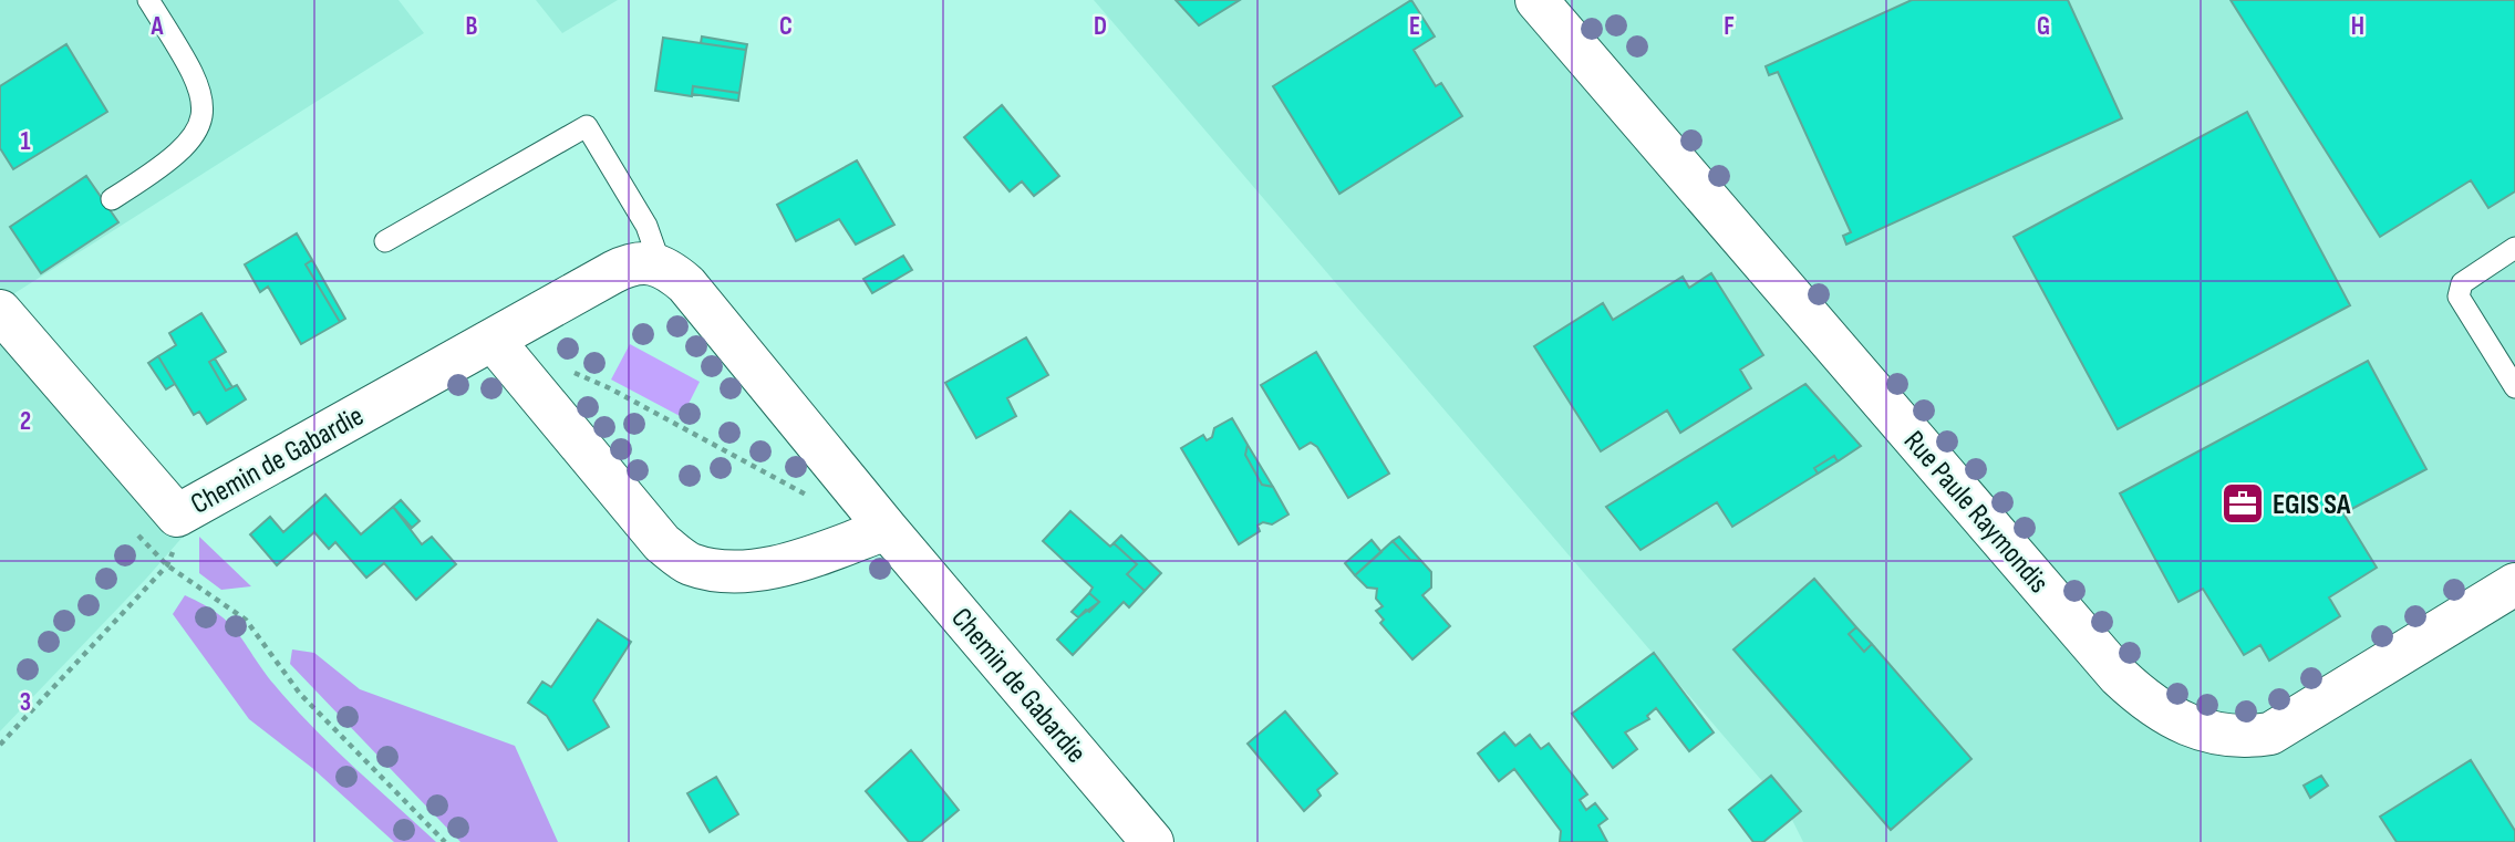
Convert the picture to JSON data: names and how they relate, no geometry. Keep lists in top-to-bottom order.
{
  "streets": {
    "street": ["Chemin de Gabardie", "Rue Paule Raymondis"]
  },
  "places": {
    "office": ["EGIS SA"]
  },
  "grid": {
    "columns": [
      "A",
      "B",
      "C",
      "D",
      "E",
      "F",
      "G",
      "H"
    ],
    "rows": ["1", "2", "3"]
  }
}
